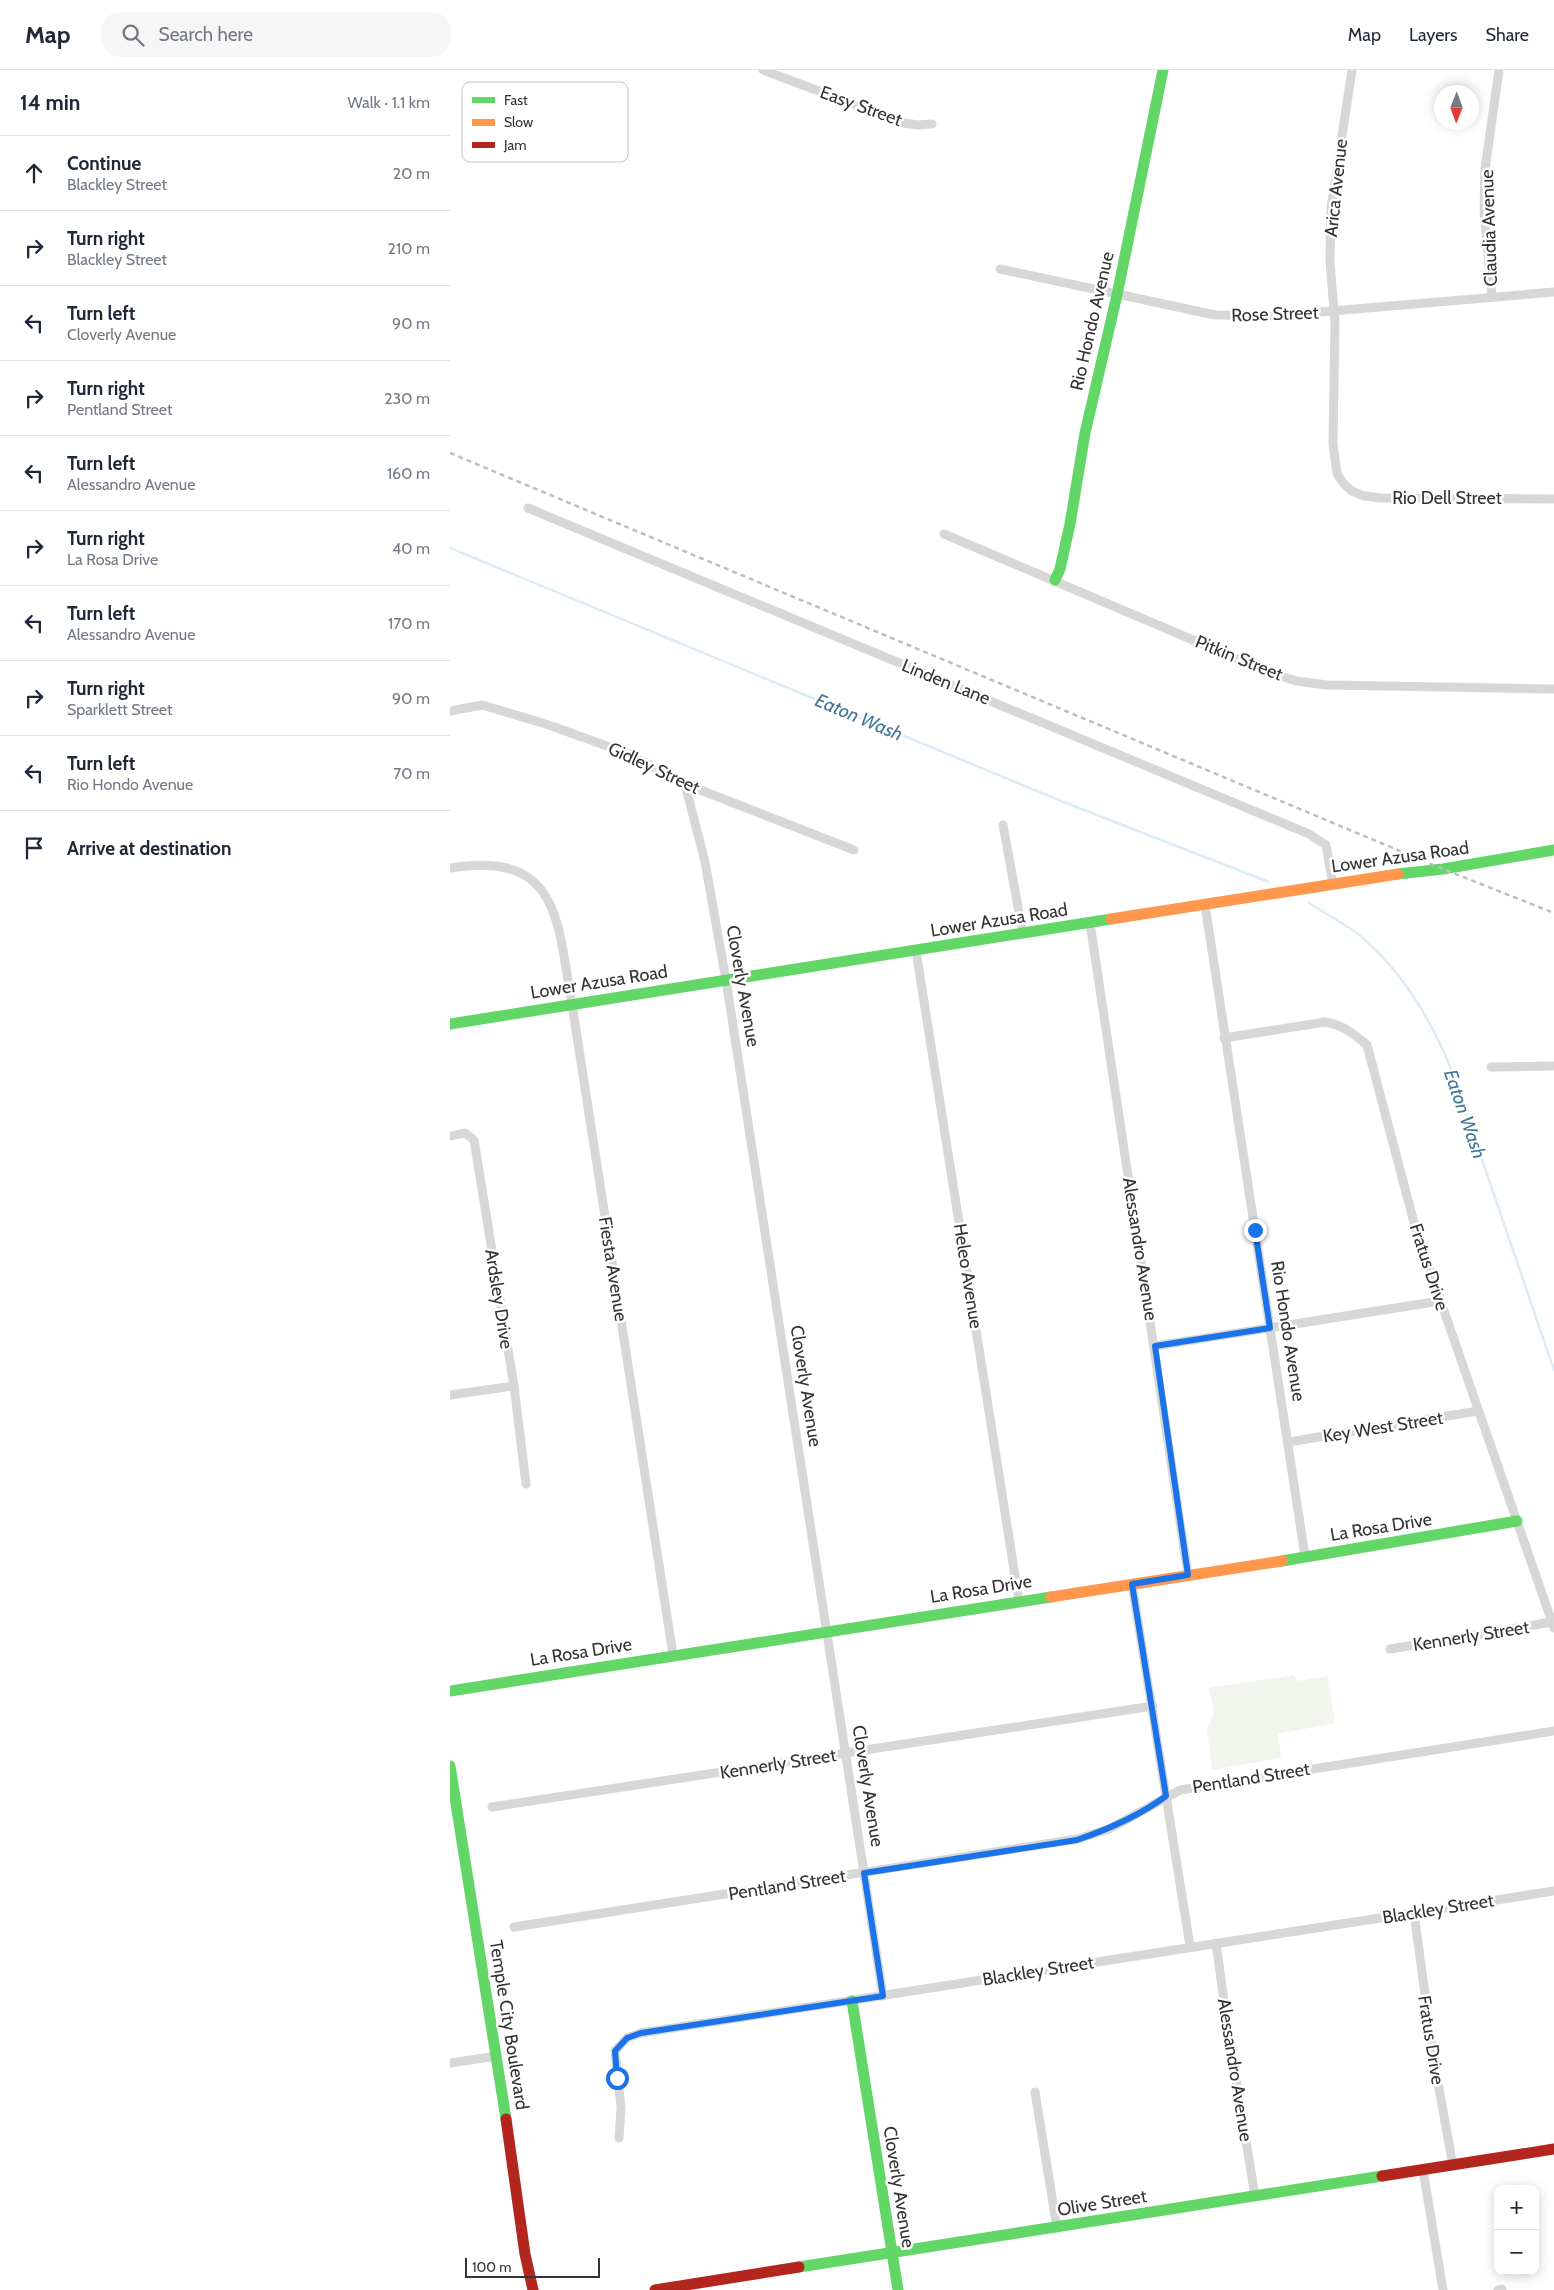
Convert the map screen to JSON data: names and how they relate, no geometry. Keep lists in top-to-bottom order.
{
  "streets": {
    "street": [
      "Easy Street",
      "Arica Avenue",
      "Claudia Avenue",
      "Rose Street",
      "Rio Hondo Avenue",
      "Rio Dell Street",
      "Pitkin Street",
      "Linden Lane",
      "Gidley Street",
      "Lower Azusa Road",
      "Cloverly Avenue",
      "Alessandro Avenue",
      "Fratus Drive",
      "Fiesta Avenue",
      "Heleo Avenue",
      "Ardsley Drive",
      "Key West Street",
      "La Rosa Drive",
      "Kennerly Street",
      "Pentland Street",
      "Blackley Street",
      "Temple City Boulevard",
      "Olive Street"
    ]
  },
  "crossings": [
    ["Arica Avenue", "Rose Street"],
    ["Arica Avenue", "Rio Dell Street"],
    ["Claudia Avenue", "Rose Street"],
    ["Rose Street", "Rio Hondo Avenue"],
    ["Rio Hondo Avenue", "Pitkin Street"],
    ["Rio Hondo Avenue", "Lower Azusa Road"],
    ["Rio Hondo Avenue", "Fratus Drive"],
    ["Rio Hondo Avenue", "Key West Street"],
    ["Rio Hondo Avenue", "La Rosa Drive"],
    ["Linden Lane", "Lower Azusa Road"],
    ["Gidley Street", "Cloverly Avenue"],
    ["Lower Azusa Road", "Cloverly Avenue"],
    ["Lower Azusa Road", "Alessandro Avenue"],
    ["Lower Azusa Road", "Fiesta Avenue"],
    ["Lower Azusa Road", "Heleo Avenue"],
    ["Cloverly Avenue", "La Rosa Drive"],
    ["Cloverly Avenue", "Kennerly Street"],
    ["Cloverly Avenue", "Pentland Street"],
    ["Cloverly Avenue", "Blackley Street"],
    ["Cloverly Avenue", "Olive Street"],
    ["Alessandro Avenue", "La Rosa Drive"],
    ["Alessandro Avenue", "Blackley Street"],
    ["Alessandro Avenue", "Olive Street"],
    ["Fratus Drive", "Key West Street"],
    ["Fratus Drive", "La Rosa Drive"],
    ["Fratus Drive", "Kennerly Street"],
    ["Fratus Drive", "Blackley Street"],
    ["Fratus Drive", "Olive Street"],
    ["Fiesta Avenue", "La Rosa Drive"],
    ["Heleo Avenue", "La Rosa Drive"]
  ],
  "water": ["Eaton Wash"],
  "legend": ["Fast", "Slow", "Jam"],
  "scale_bar": "100 m",
  "north": "bottom",
  "page": {
    "header": "Map",
    "search": "Search here",
    "nav": ["Map", "Layers", "Share"],
    "heading": ["14 min", "Walk · 1.1 km"],
    "list": [
      ["Continue", "Blackley Street", "20 m"],
      ["Turn right", "Blackley Street", "210 m"],
      ["Turn left", "Cloverly Avenue", "90 m"],
      ["Turn right", "Pentland Street", "230 m"],
      ["Turn left", "Alessandro Avenue", "160 m"],
      ["Turn right", "La Rosa Drive", "40 m"],
      ["Turn left", "Alessandro Avenue", "170 m"],
      ["Turn right", "Sparklett Street", "90 m"],
      ["Turn left", "Rio Hondo Avenue", "70 m"],
      "Arrive at destination"
    ],
    "map_buttons": ["+", "−"],
    "scale": "100 m"
  }
}
